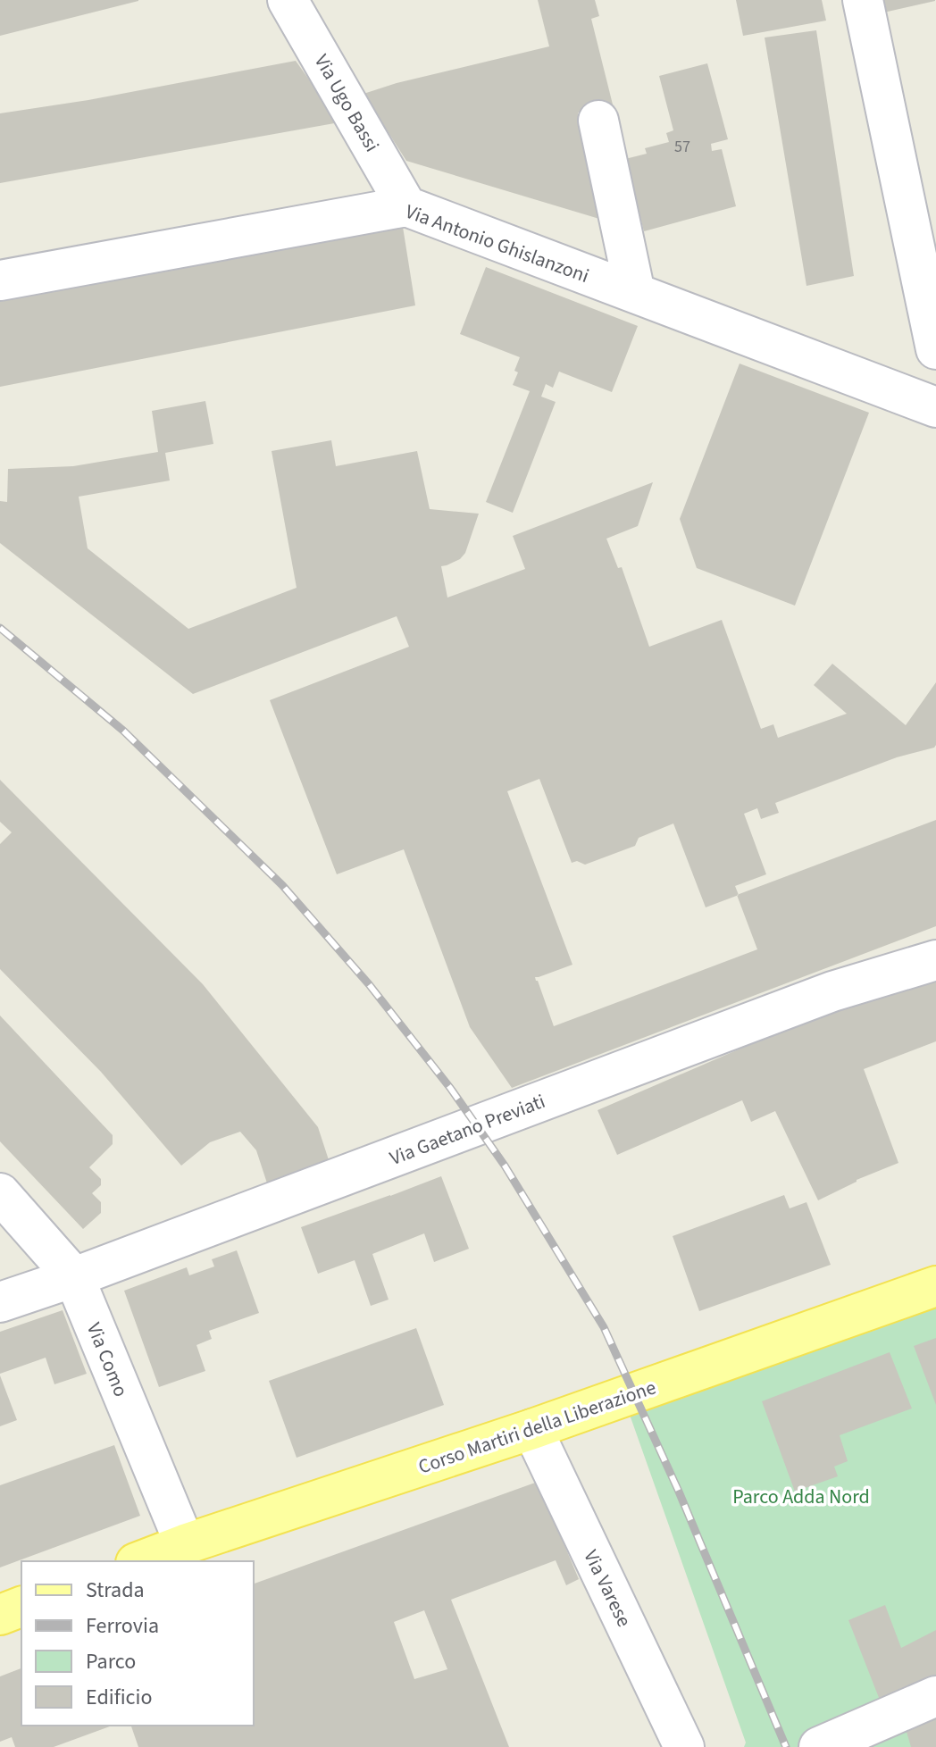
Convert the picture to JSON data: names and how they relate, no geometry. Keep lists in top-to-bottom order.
{
  "streets": {
    "main road": ["Corso Martiri della Liberazione"],
    "street": [
      "Via Ugo Bassi",
      "Via Antonio Ghislanzoni",
      "Via Gaetano Previati",
      "Via Como",
      "Via Varese"
    ]
  },
  "crossings": [
    ["Via Ugo Bassi", "Via Antonio Ghislanzoni"],
    ["Via Gaetano Previati", "Via Como"],
    ["Via Como", "Corso Martiri della Liberazione"],
    ["Corso Martiri della Liberazione", "Via Varese"]
  ],
  "parks": ["Parco Adda Nord"],
  "house_numbers": ["57"],
  "legend": [
    "Strada",
    "Ferrovia",
    "Parco",
    "Edificio"
  ]
}
